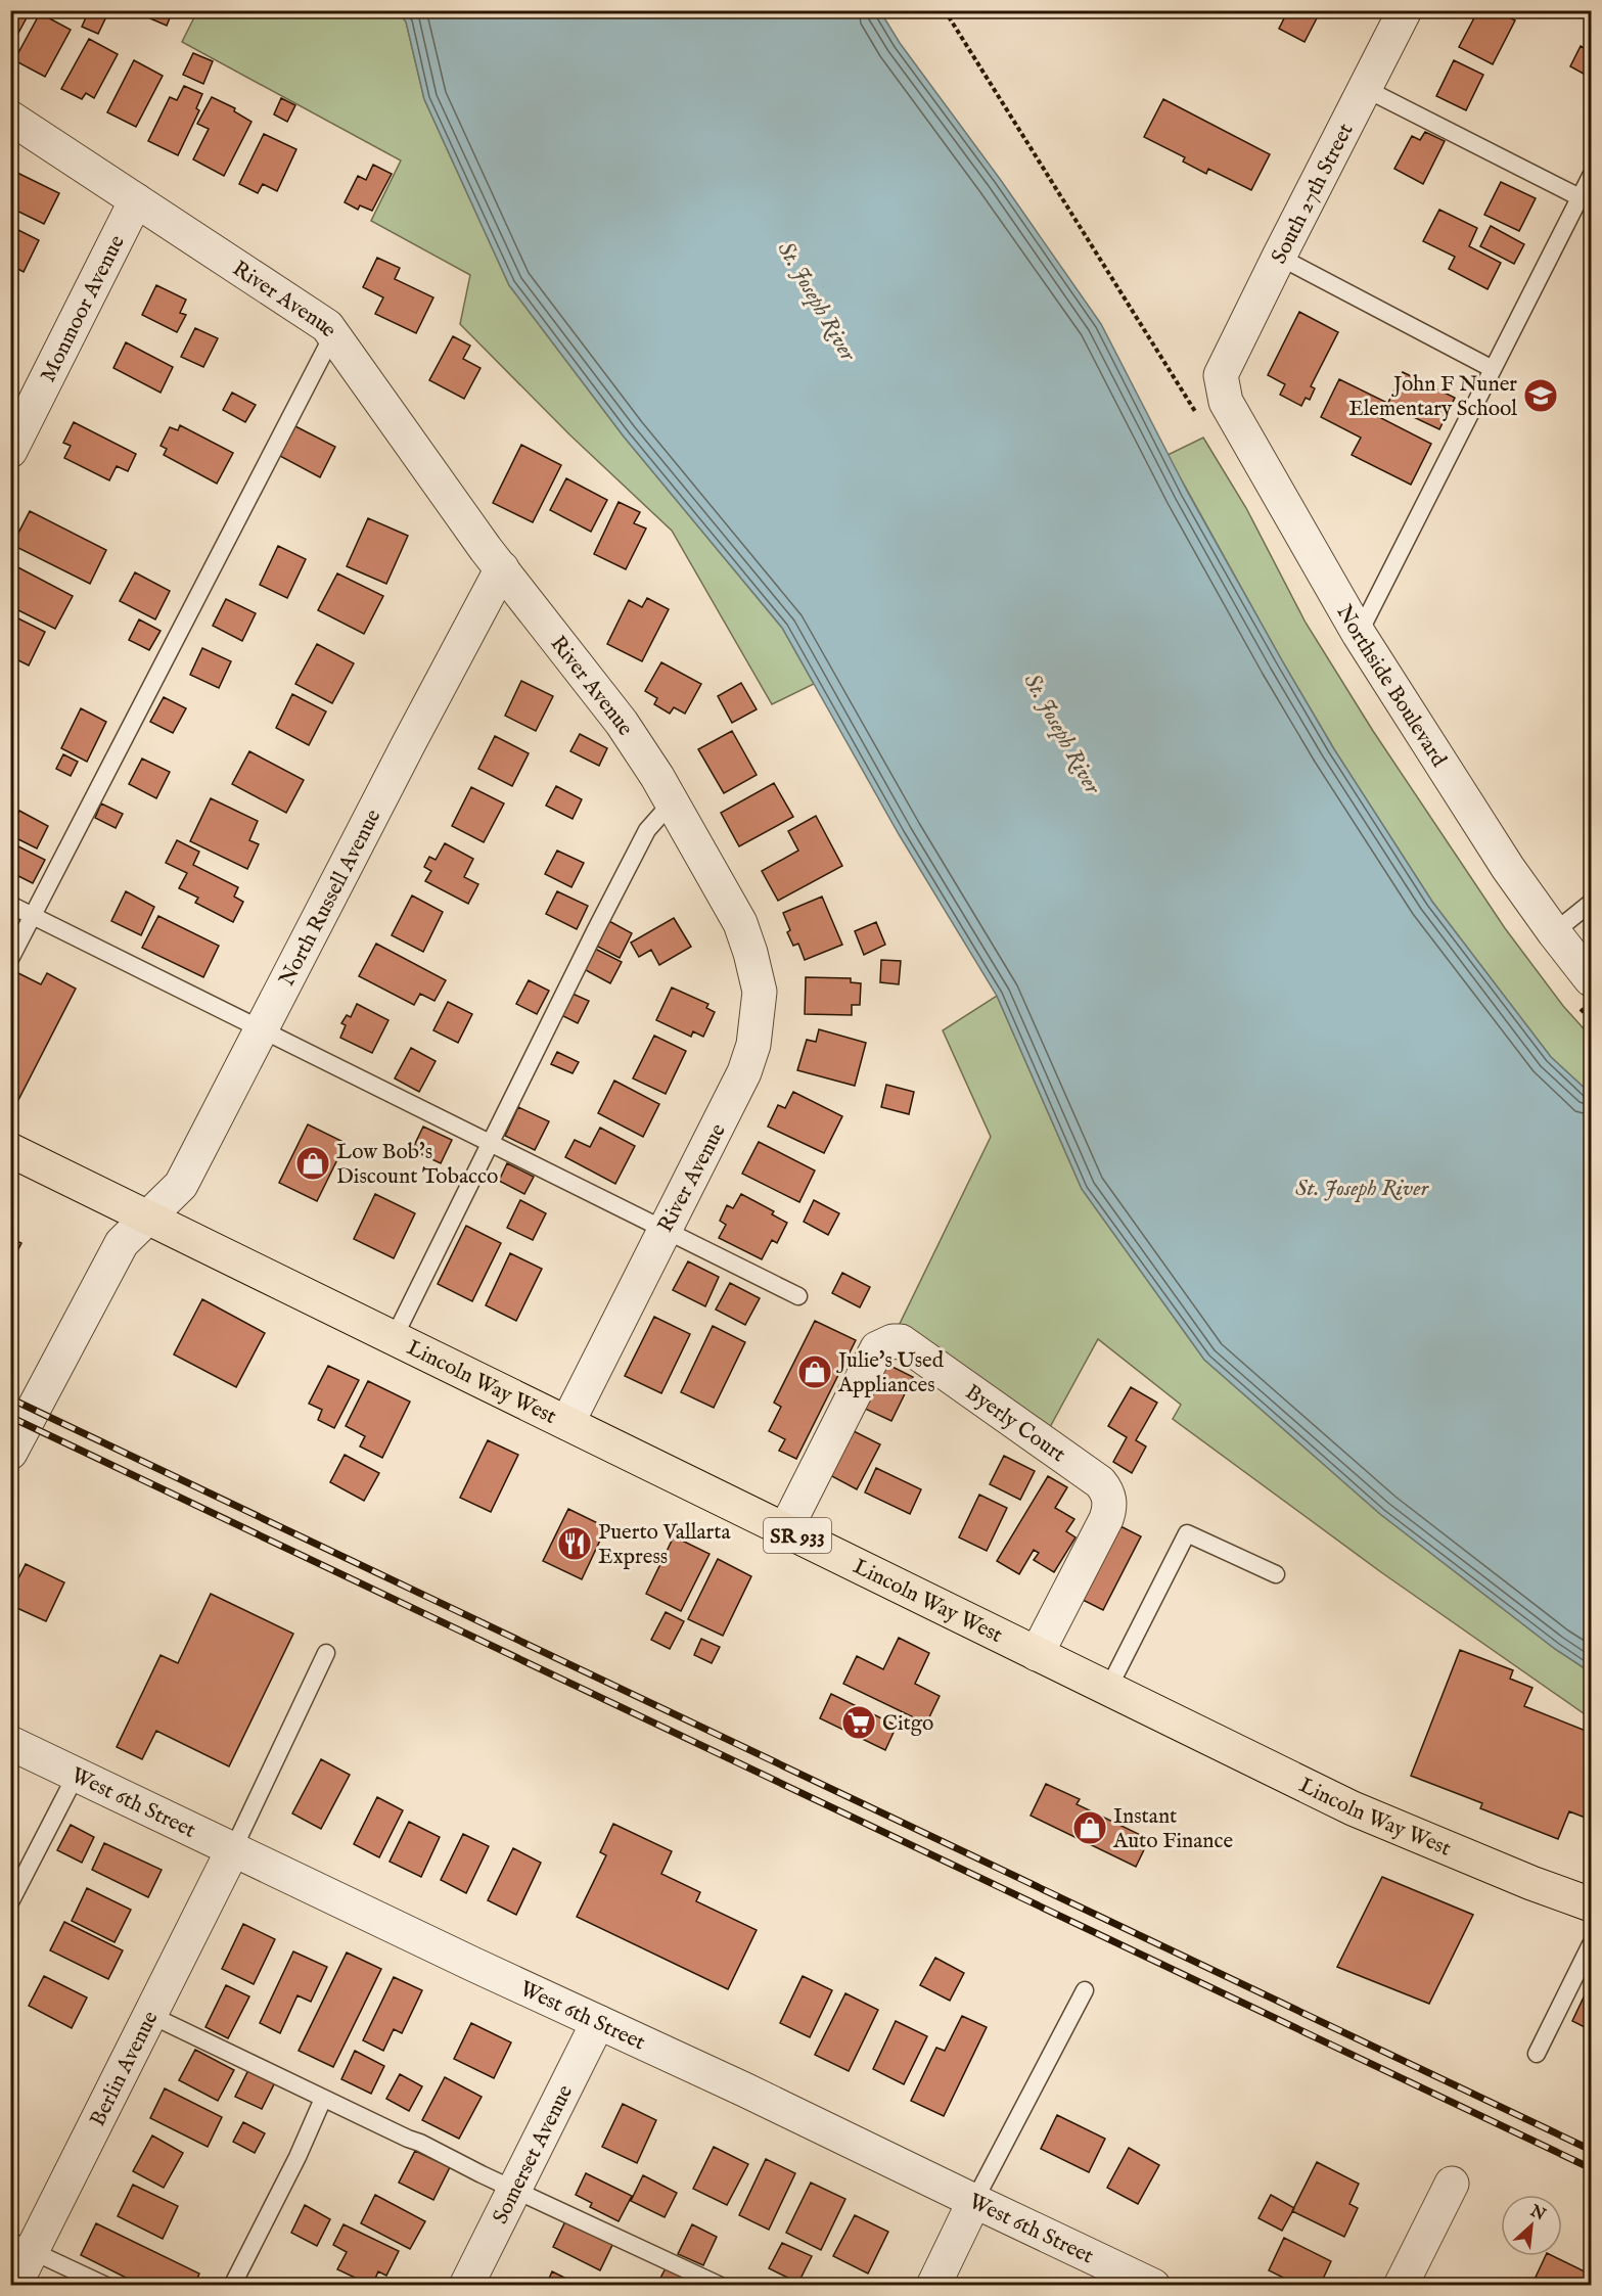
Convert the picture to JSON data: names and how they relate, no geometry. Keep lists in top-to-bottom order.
{
  "streets": {
    "main road": ["Lincoln Way West", "SR 933"],
    "street": [
      "South 27th Street",
      "River Avenue",
      "Monmoor Avenue",
      "Northside Boulevard",
      "North Russell Avenue",
      "Byerly Court",
      "West 6th Street",
      "Berlin Avenue",
      "Somerset Avenue"
    ]
  },
  "crossings": [
    ["South 27th Street", "Northside Boulevard"],
    ["River Avenue", "Monmoor Avenue"],
    ["River Avenue", "North Russell Avenue"],
    ["River Avenue", "Lincoln Way West"],
    ["North Russell Avenue", "Lincoln Way West"],
    ["Lincoln Way West", "Byerly Court"],
    ["West 6th Street", "Berlin Avenue"],
    ["West 6th Street", "Somerset Avenue"]
  ],
  "water": ["St. Joseph River"],
  "places": {
    "school or university": ["John F Nuner Elementary School"],
    "shop": ["Low Bob's Discount Tobacco", "Julie's Used Appliances", "Instant Auto Finance"],
    "restaurant": ["Puerto Vallarta Express"],
    "supermarket": ["Citgo"]
  },
  "north": "top right"
}
